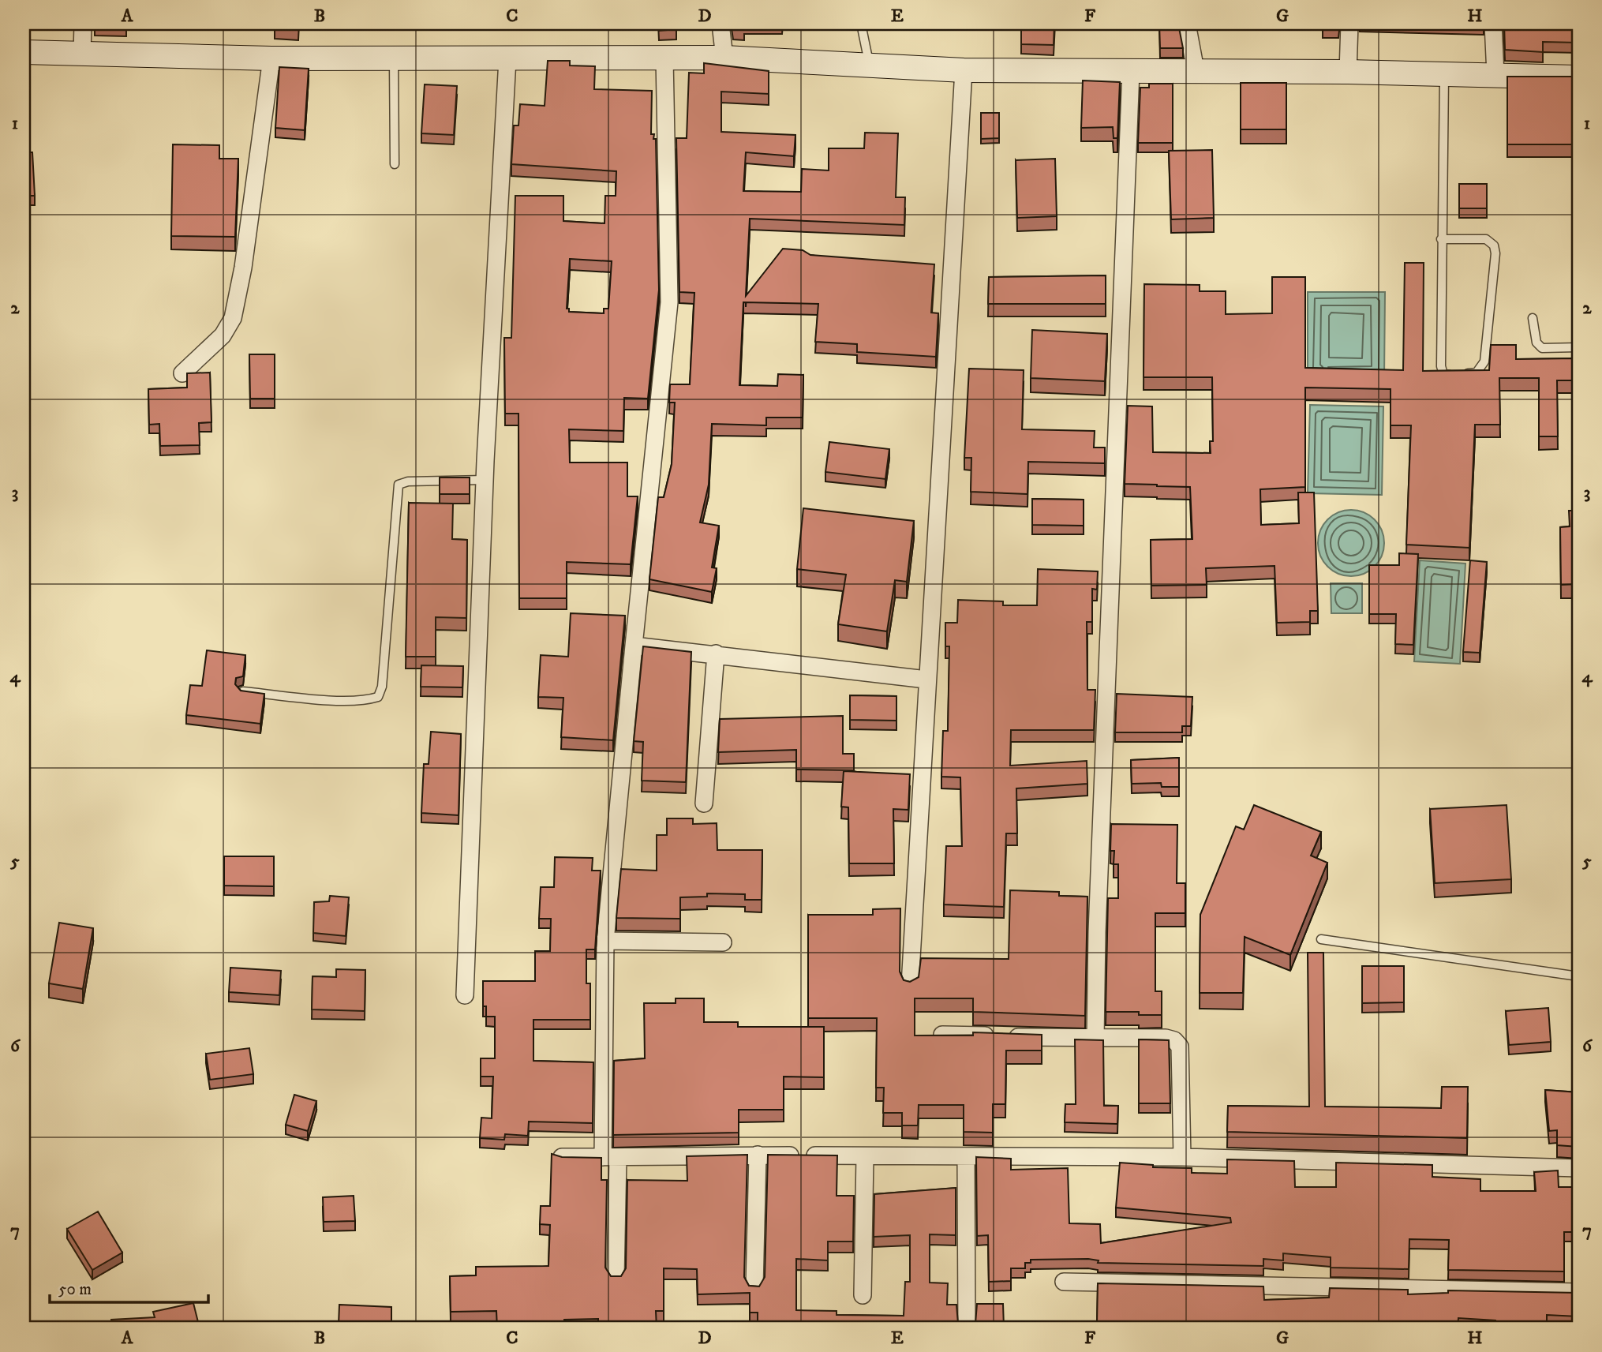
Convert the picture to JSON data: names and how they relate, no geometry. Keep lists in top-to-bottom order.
{
  "scale_bar": "50 m",
  "grid": {
    "columns": [
      "A",
      "B",
      "C",
      "D",
      "E",
      "F",
      "G",
      "H"
    ],
    "rows": [
      "1",
      "2",
      "3",
      "4",
      "5",
      "6",
      "7"
    ]
  }
}
